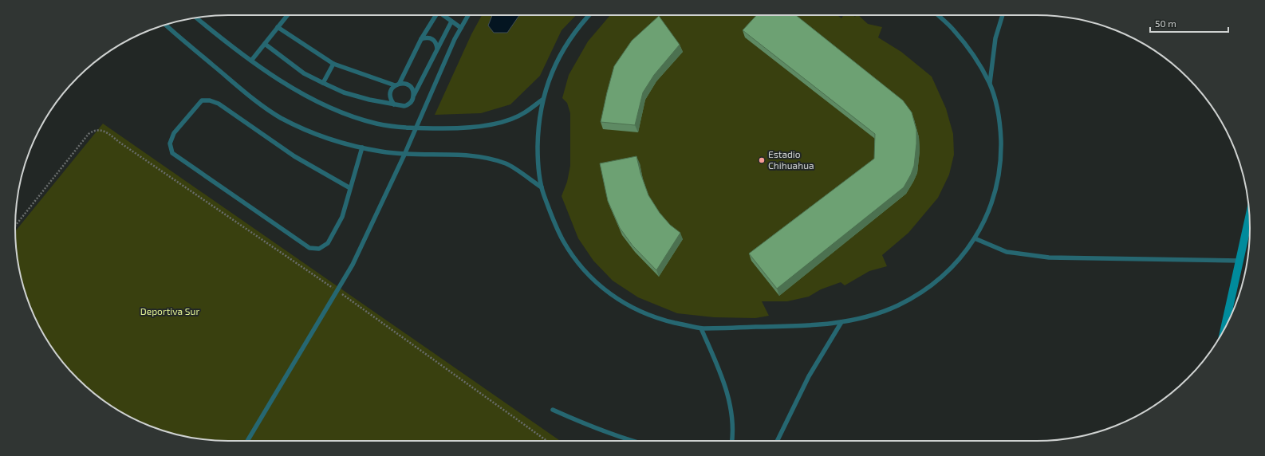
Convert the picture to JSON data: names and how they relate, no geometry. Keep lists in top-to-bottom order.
{
  "parks": ["Deportiva Sur"],
  "places": ["Estadio Chihuahua"],
  "scale_bar": "50 m"
}
